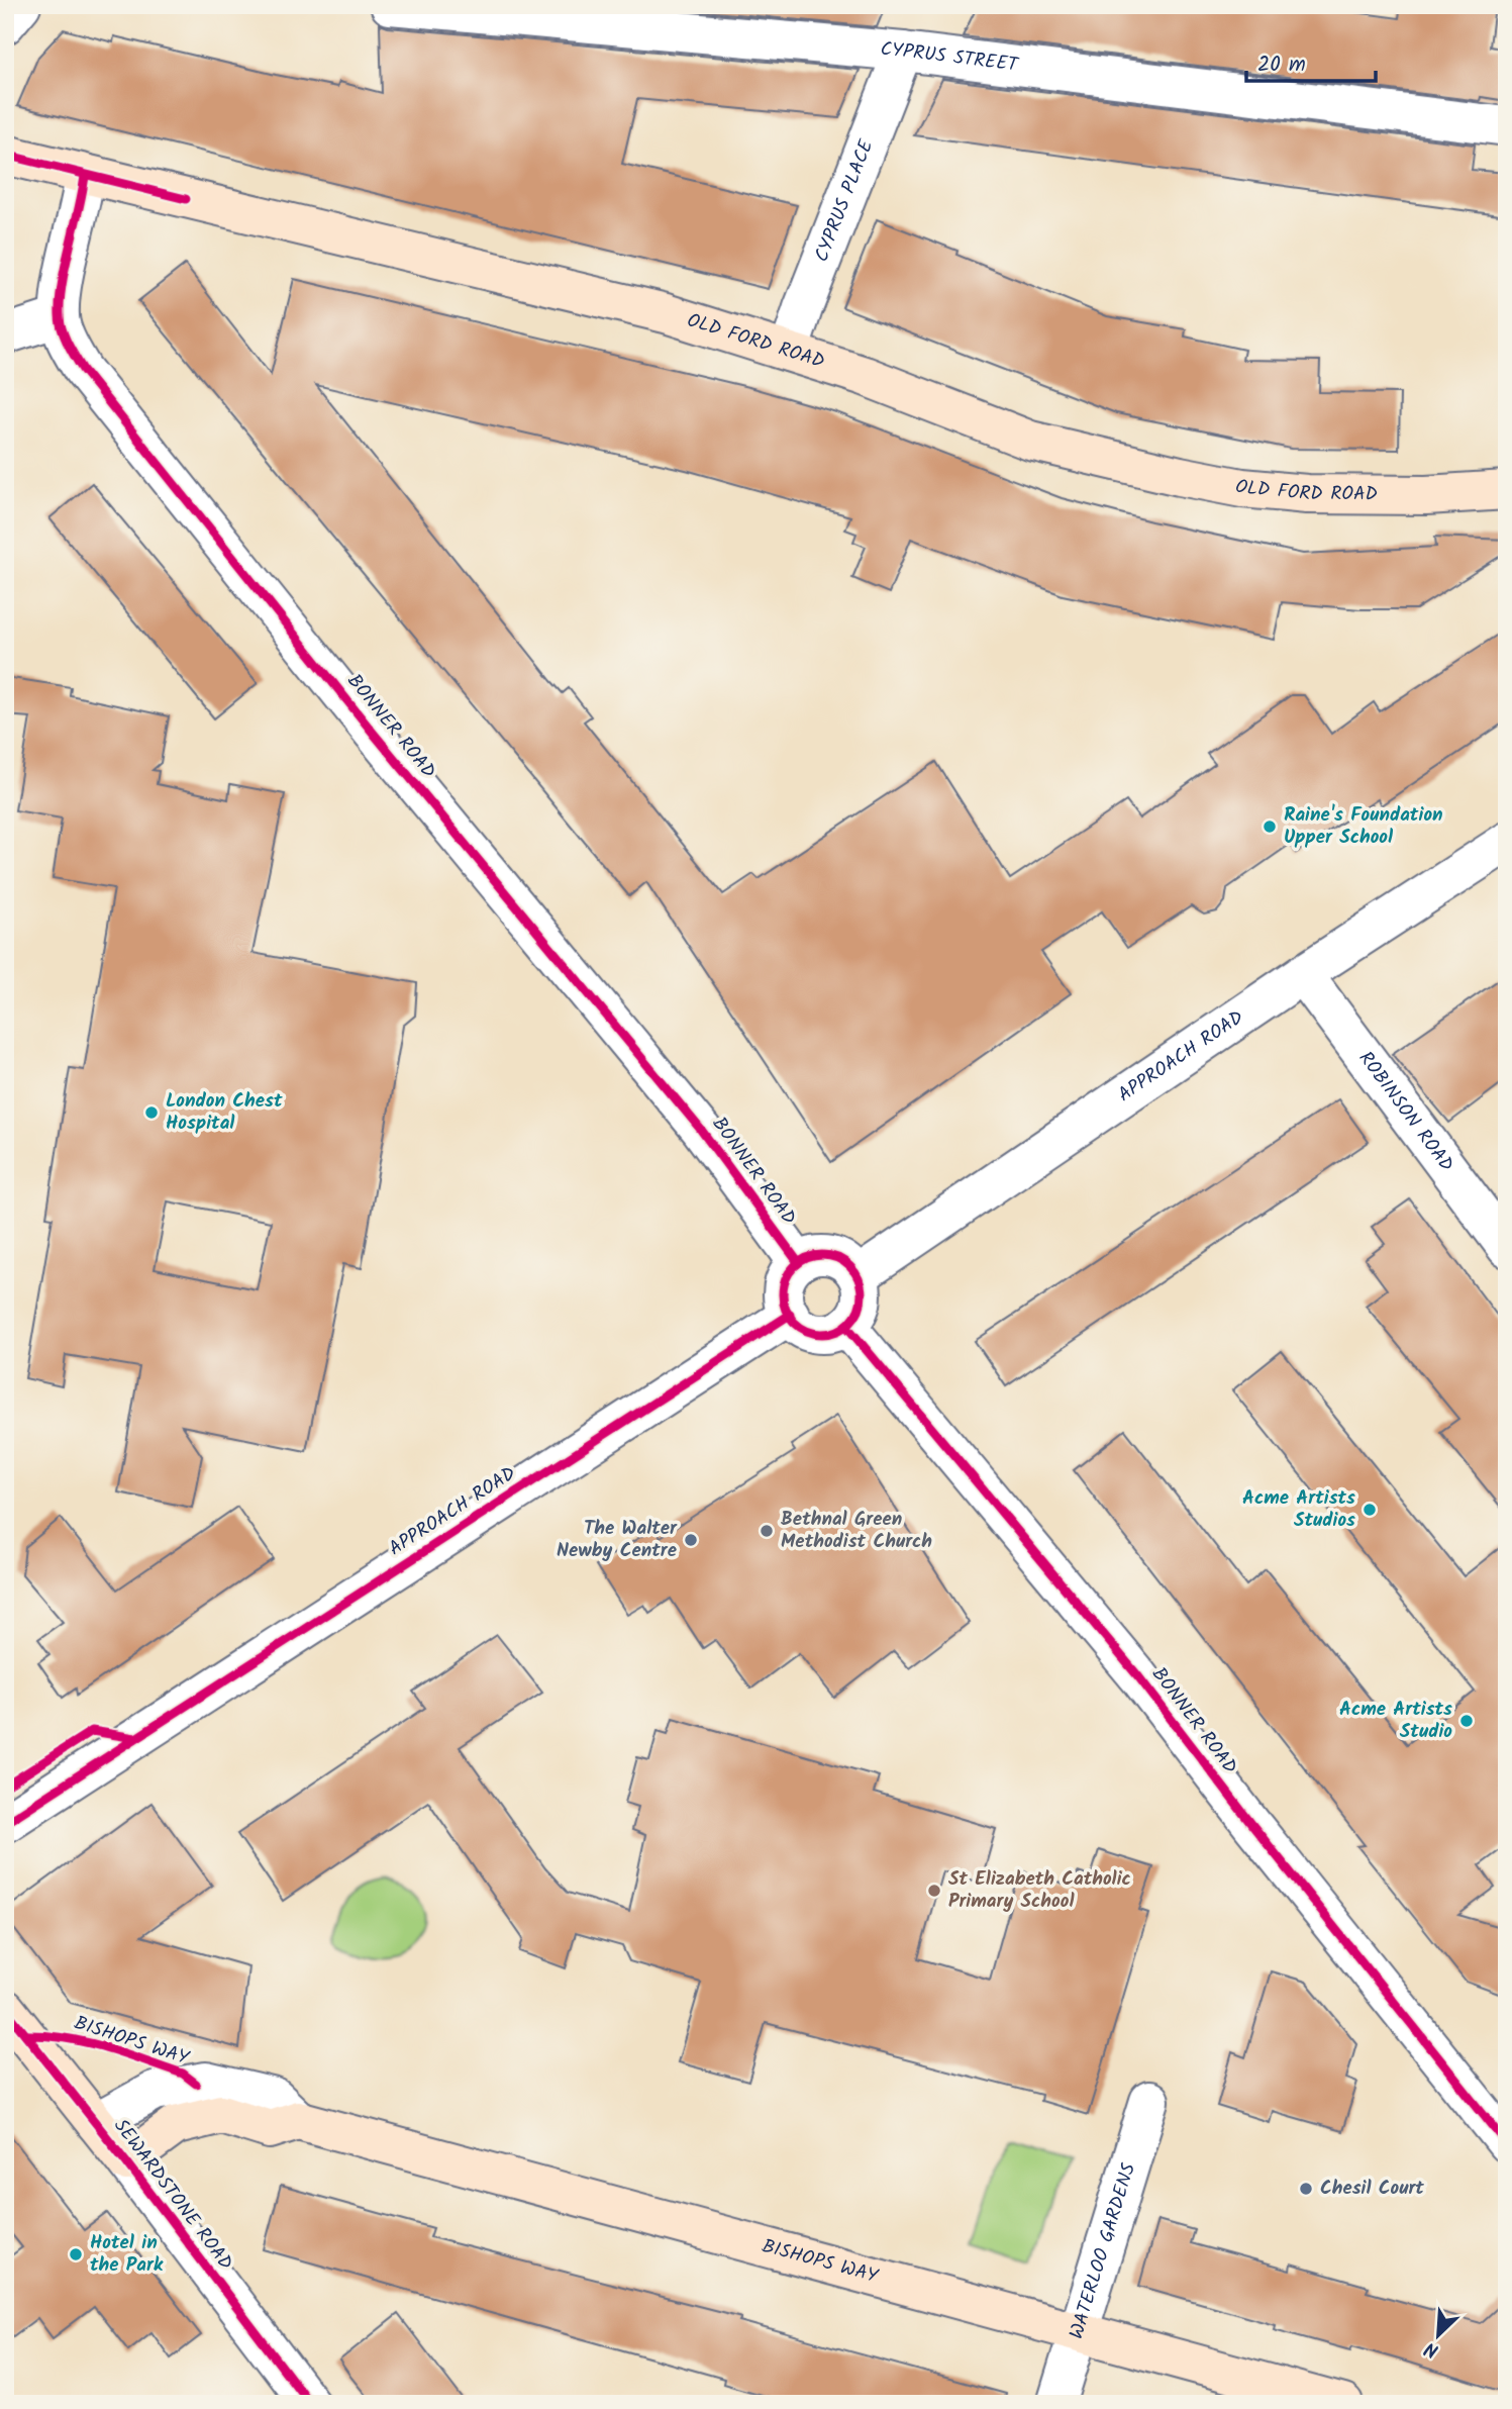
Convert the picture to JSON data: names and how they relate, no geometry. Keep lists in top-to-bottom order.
{
  "streets": {
    "main road": ["OLD FORD ROAD", "BISHOPS WAY", "SEWARDSTONE ROAD"],
    "street": [
      "CYPRUS STREET",
      "CYPRUS PLACE",
      "BONNER ROAD",
      "APPROACH ROAD",
      "ROBINSON ROAD",
      "WATERLOO GARDENS"
    ]
  },
  "crossings": [
    ["CYPRUS STREET", "CYPRUS PLACE"],
    ["CYPRUS PLACE", "OLD FORD ROAD"],
    ["OLD FORD ROAD", "BONNER ROAD"],
    ["BONNER ROAD", "APPROACH ROAD"],
    ["APPROACH ROAD", "ROBINSON ROAD"],
    ["BISHOPS WAY", "SEWARDSTONE ROAD"],
    ["BISHOPS WAY", "WATERLOO GARDENS"]
  ],
  "places": [
    "Raine's Foundation Upper School",
    "London Chest Hospital",
    "Acme Artists Studios",
    "Bethnal Green Methodist Church",
    "The Walter Newby Centre",
    "Acme Artists Studio",
    "St Elizabeth Catholic Primary School",
    "Chesil Court",
    "Hotel in the Park"
  ],
  "scale_bar": "20 m",
  "north": "bottom left"
}
